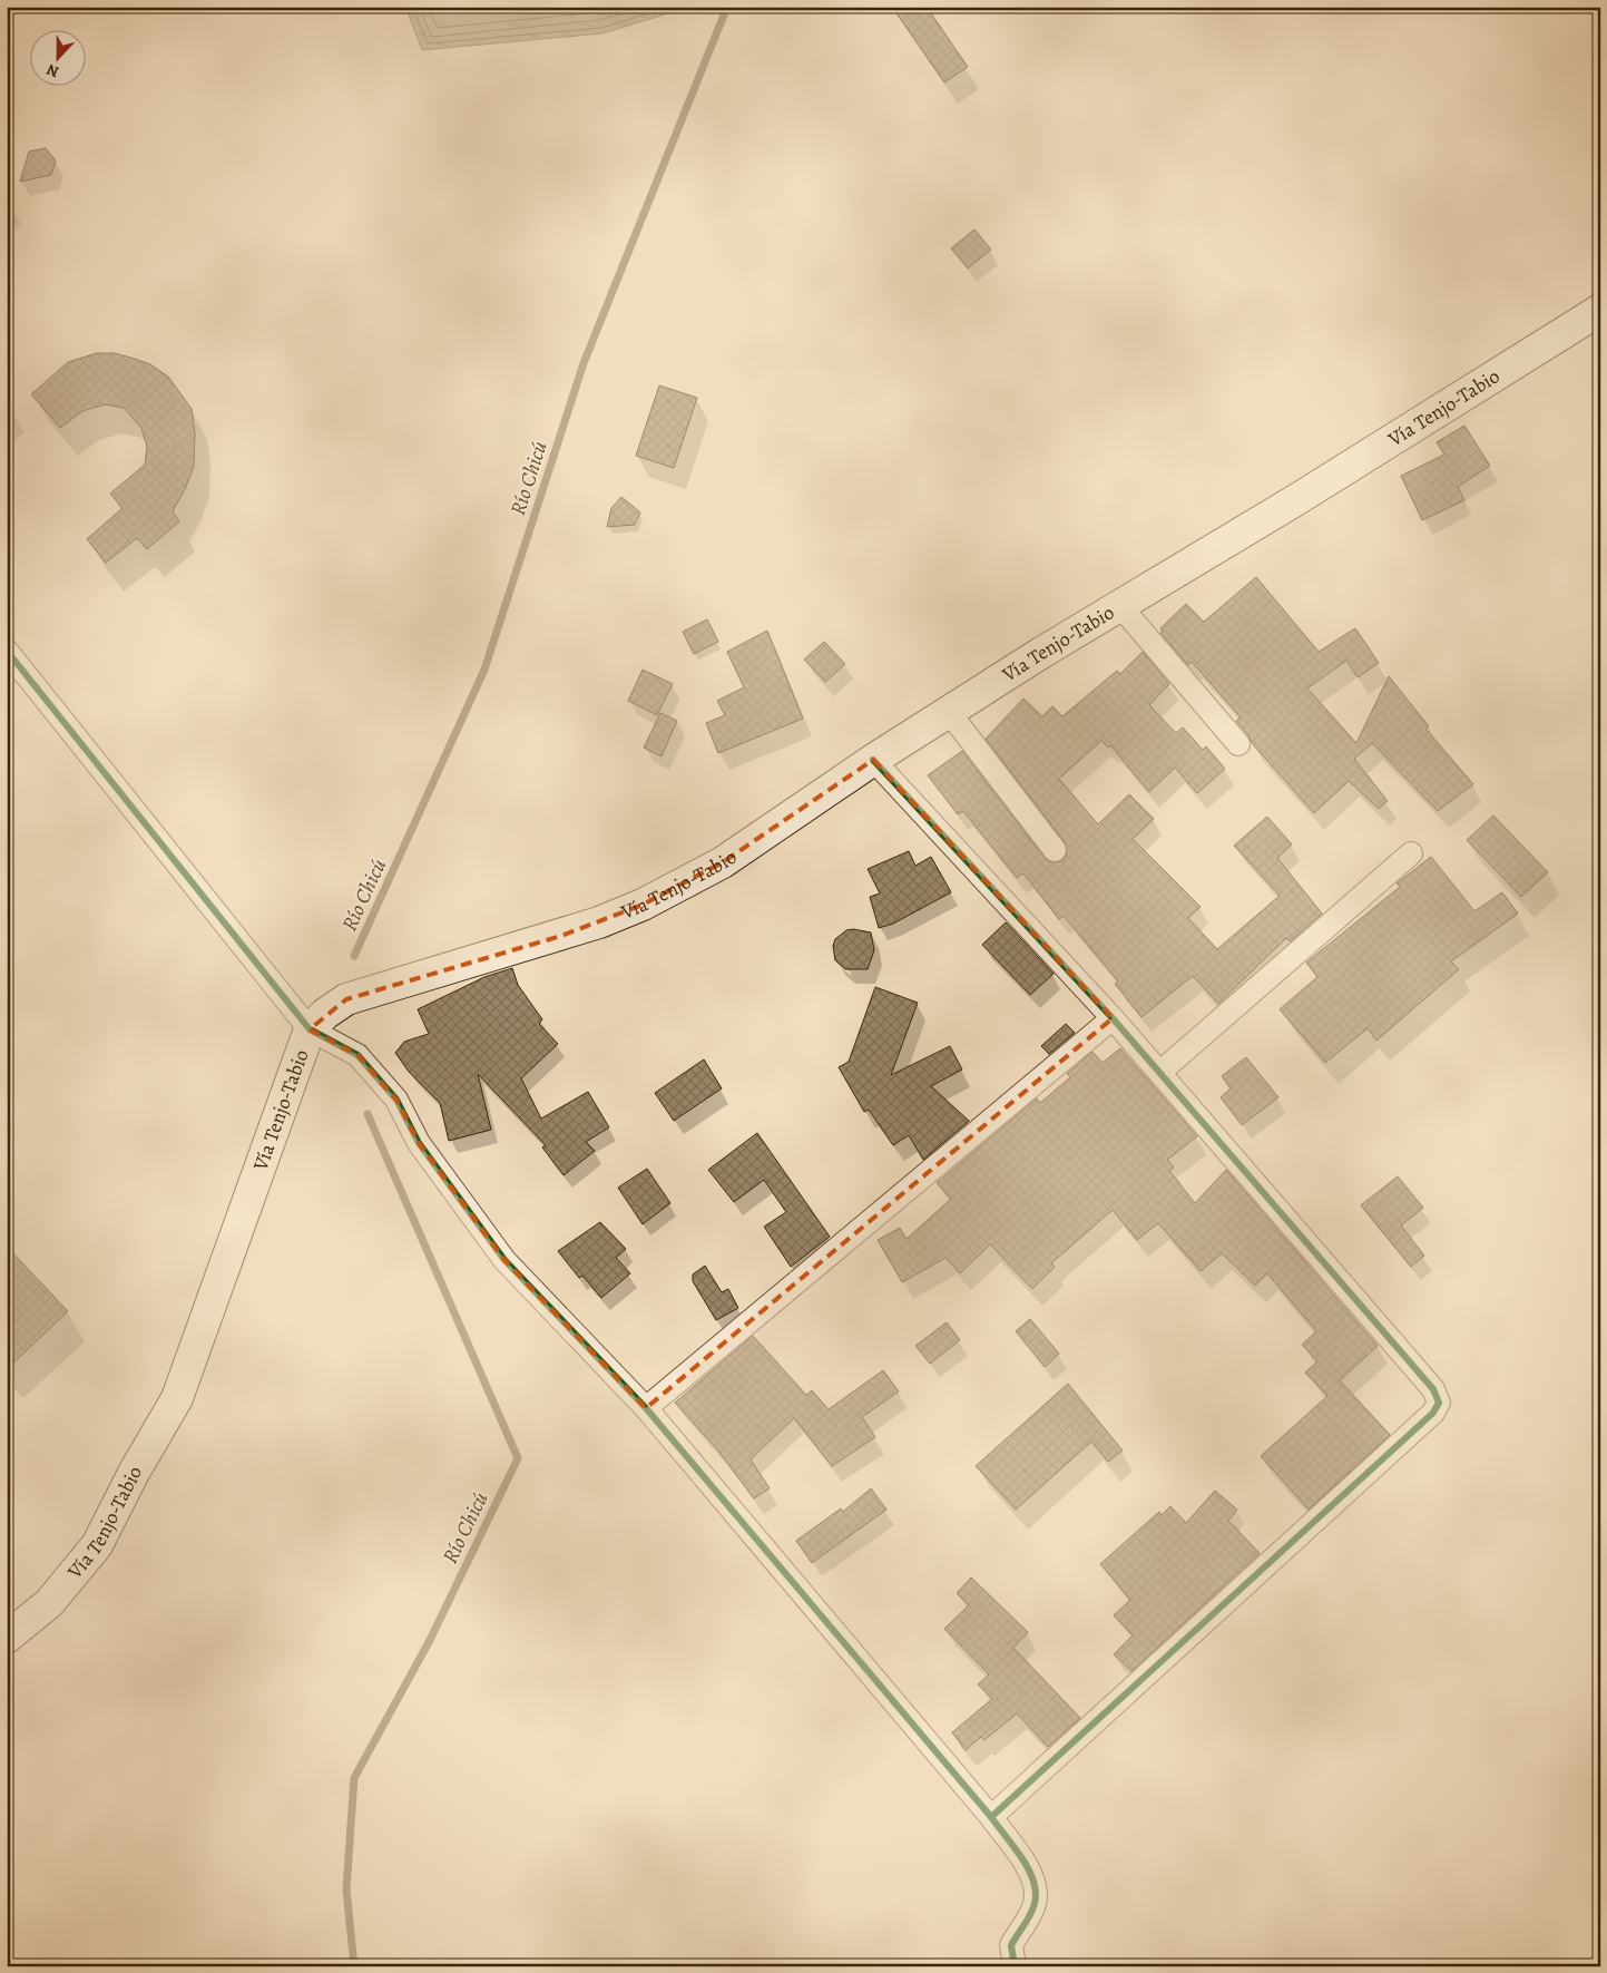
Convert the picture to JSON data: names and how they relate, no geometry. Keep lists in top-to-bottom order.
{
  "streets": {
    "main road": ["Vía Tenjo-Tabio"]
  },
  "water": ["Río Chicú"],
  "north": "bottom"
}
